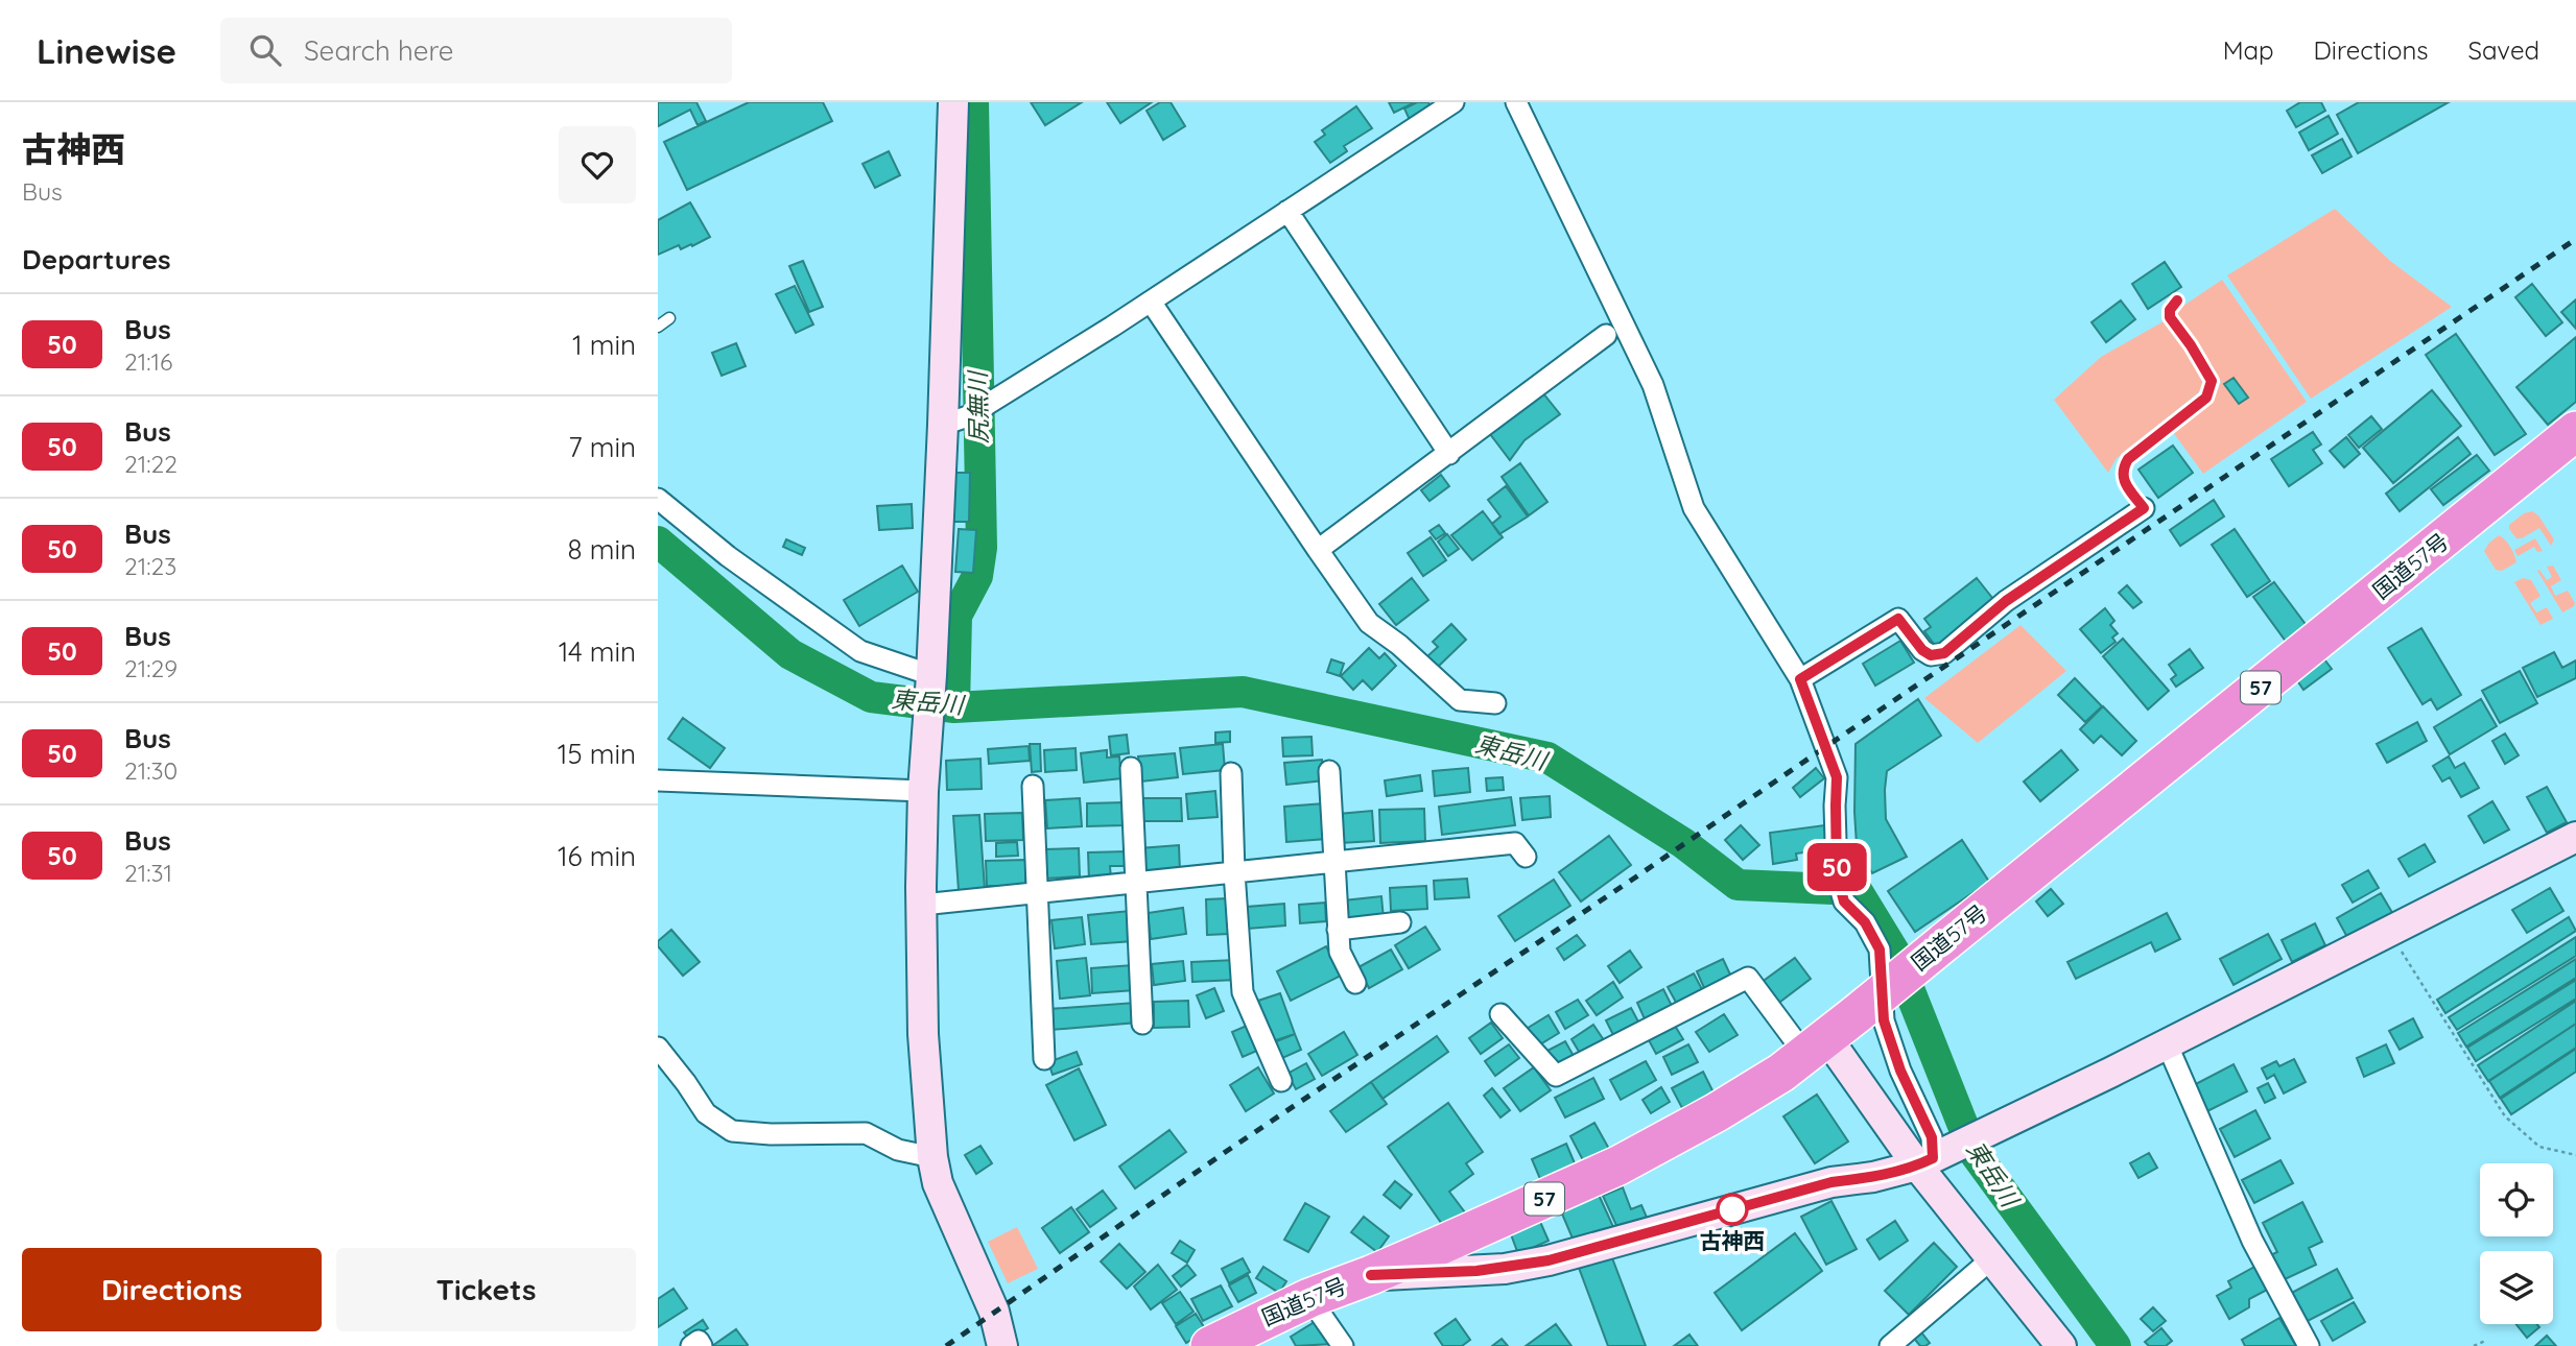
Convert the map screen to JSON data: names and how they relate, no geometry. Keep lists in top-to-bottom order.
{
  "streets": {
    "highway": ["国道57号", "57"]
  },
  "water": ["尻無川", "東岳川"],
  "places": ["古神西"],
  "lines": ["bus line 50"],
  "page": {
    "header": "Linewise",
    "search": "Search here",
    "nav": ["Map", "Directions", "Saved"],
    "heading": [
      ["古神西", "Bus"],
      "Departures"
    ],
    "on_map": "50",
    "list": [
      {
        "mark": "50",
        "name": "Bus",
        "note": "21:16",
        "value": "1 min"
      },
      {
        "mark": "50",
        "name": "Bus",
        "note": "21:22",
        "value": "7 min"
      },
      {
        "mark": "50",
        "name": "Bus",
        "note": "21:23",
        "value": "8 min"
      },
      {
        "mark": "50",
        "name": "Bus",
        "note": "21:29",
        "value": "14 min"
      },
      {
        "mark": "50",
        "name": "Bus",
        "note": "21:30",
        "value": "15 min"
      },
      {
        "mark": "50",
        "name": "Bus",
        "note": "21:31",
        "value": "16 min"
      }
    ],
    "buttons": ["Directions", "Tickets"]
  }
}
